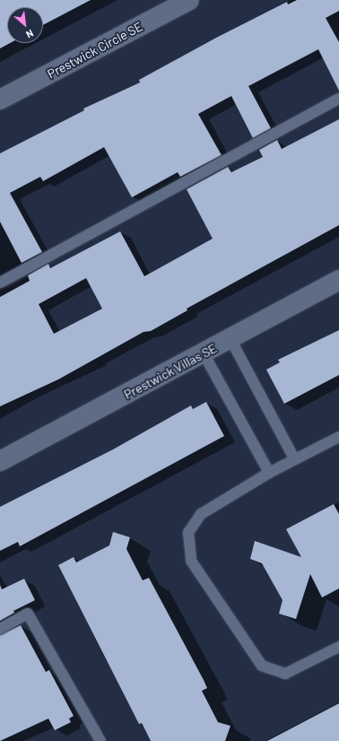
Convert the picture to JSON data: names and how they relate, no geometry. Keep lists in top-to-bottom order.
{
  "streets": {
    "street": ["Prestwick Circle SE", "Prestwick Villas SE"]
  },
  "north": "bottom right"
}
